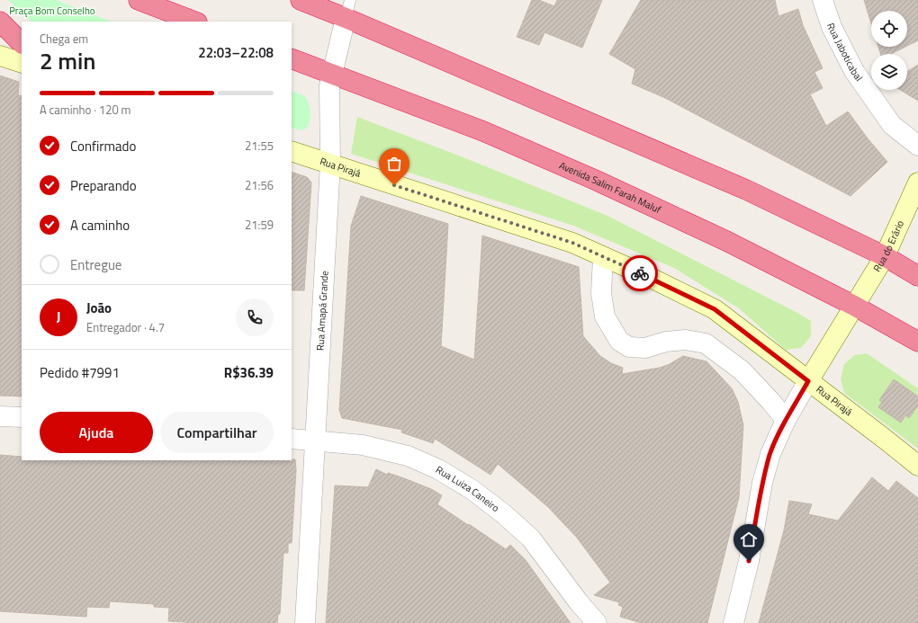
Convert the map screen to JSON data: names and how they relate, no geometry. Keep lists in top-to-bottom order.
{
  "streets": {
    "highway": ["Avenida Salim Farah Maluf"],
    "street": [
      "Rua Jaboticabal",
      "Rua Pirajá",
      "Rua do Erário",
      "Rua Amapá Grande",
      "Rua Luiza Caneiro"
    ]
  },
  "crossings": [
    ["Rua Pirajá", "Rua do Erário"],
    ["Rua Pirajá", "Rua Amapá Grande"],
    ["Avenida Salim Farah Maluf", "Rua do Erário"],
    ["Avenida Salim Farah Maluf", "Rua Amapá Grande"],
    ["Rua Amapá Grande", "Rua Luiza Caneiro"]
  ],
  "parks": ["Praça Bom Conselho"],
  "page": {
    "heading": ["2 min", "Chega em", "22:03–22:08"],
    "panel": [
      "João",
      "Entregador · 4.7",
      "Pedido #7991",
      "R$36.39"
    ],
    "bar": "A caminho · 120 m",
    "list": [
      ["Confirmado", "21:55"],
      ["Preparando", "21:56"],
      ["A caminho", "21:59"],
      "Entregue"
    ],
    "round": "J",
    "buttons": ["Ajuda", "Compartilhar"]
  }
}
